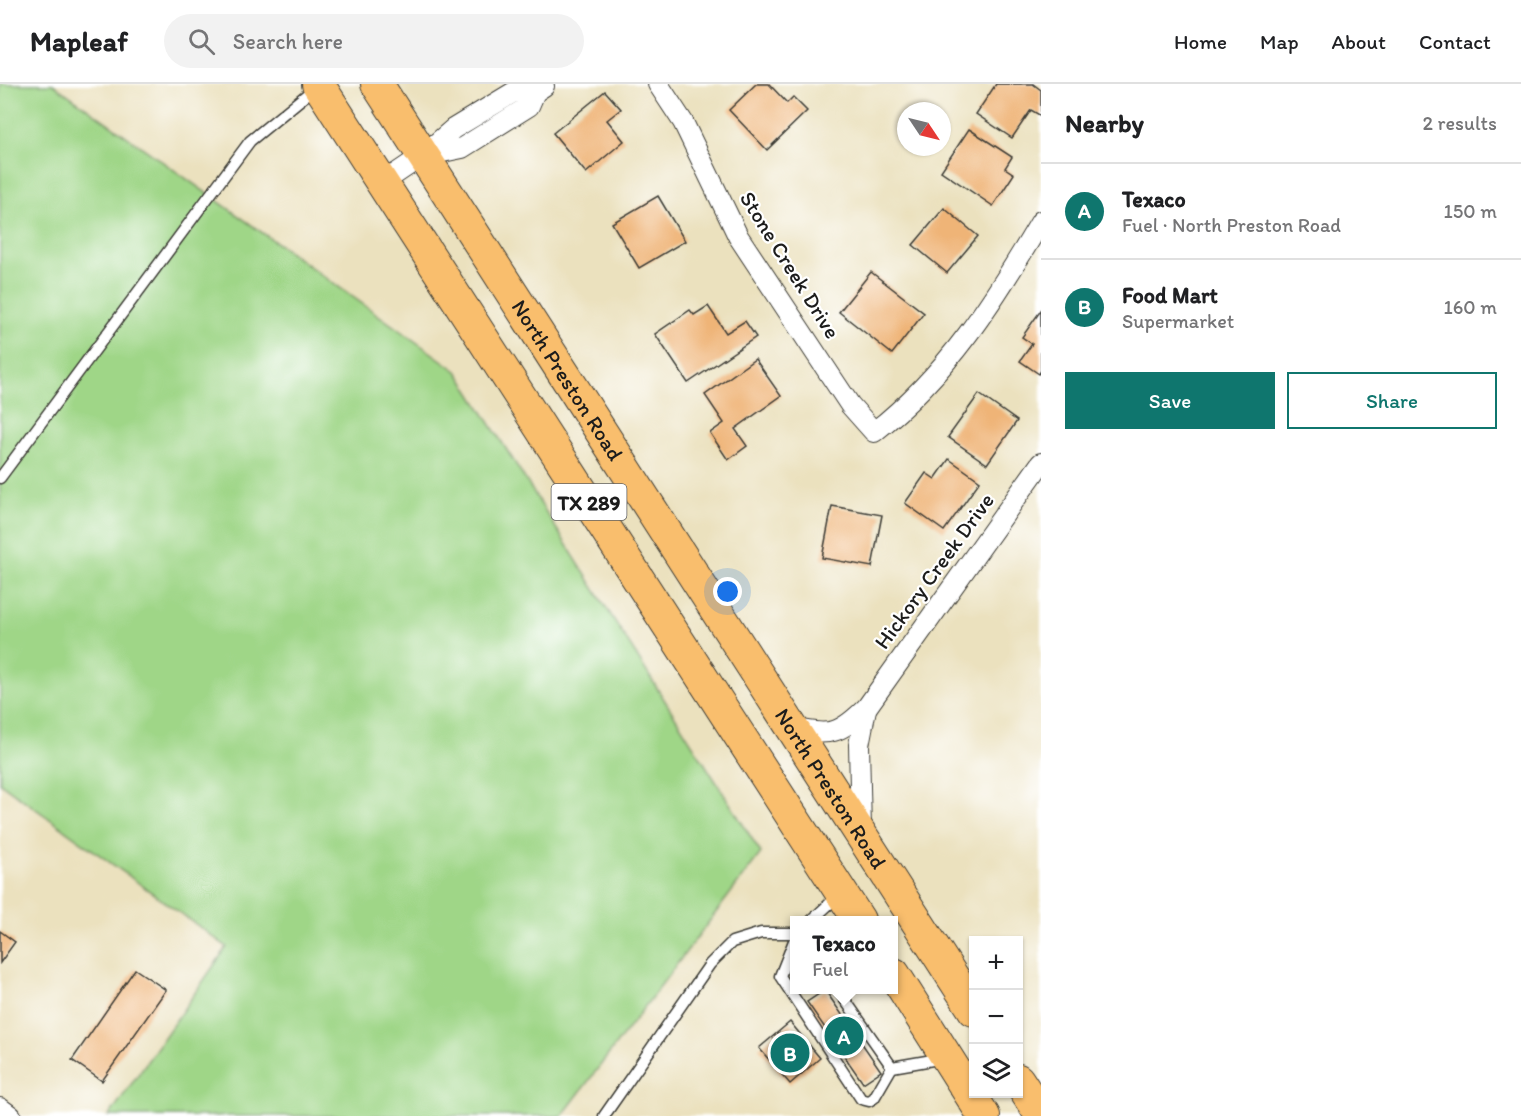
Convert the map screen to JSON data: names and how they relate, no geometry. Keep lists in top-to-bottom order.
{
  "streets": {
    "main road": ["North Preston Road", "TX 289"],
    "street": ["Stone Creek Drive", "Hickory Creek Drive"]
  },
  "crossings": [
    ["North Preston Road", "Hickory Creek Drive"]
  ],
  "north": "bottom right",
  "page": {
    "header": "Mapleaf",
    "search": "Search here",
    "nav": [
      "Home",
      "Map",
      "About",
      "Contact"
    ],
    "heading": ["Nearby", "2 results"],
    "list": [
      {
        "mark": "A",
        "name": "Texaco",
        "note": "Fuel · North Preston Road",
        "value": "150 m"
      },
      {
        "mark": "B",
        "name": "Food Mart",
        "note": "Supermarket",
        "value": "160 m"
      }
    ],
    "buttons": ["Save", "Share"],
    "popup": ["Texaco", "Fuel"],
    "map_buttons": ["+", "−"],
    "pins": ["A", "B"]
  }
}
